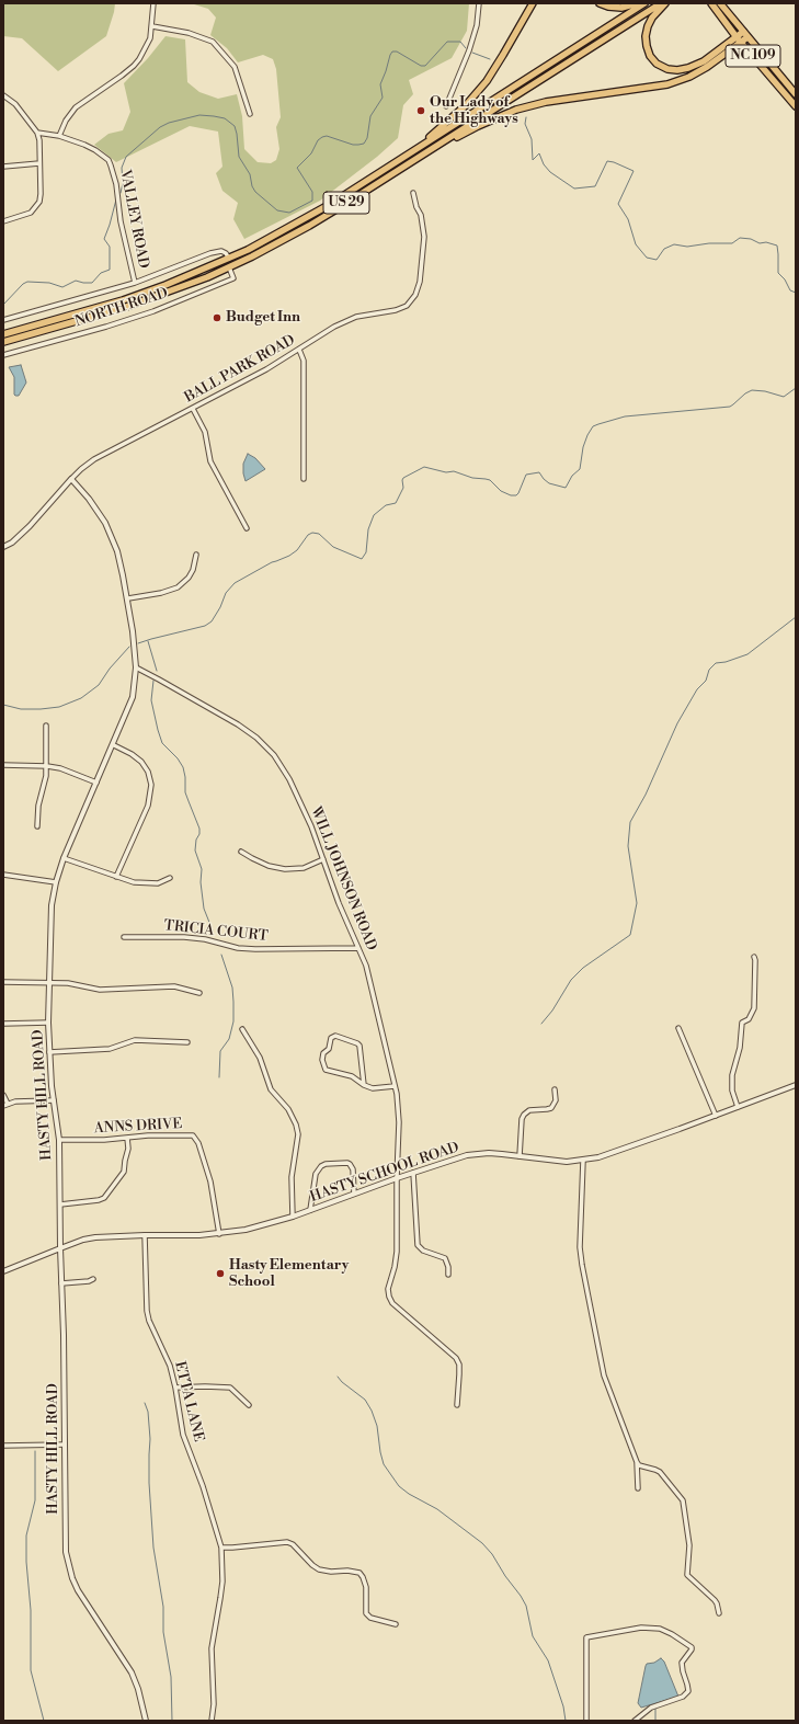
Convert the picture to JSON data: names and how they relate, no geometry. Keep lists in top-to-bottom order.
{
  "streets": {
    "main road": ["NC 109", "US 29"],
    "street": [
      "VALLEY ROAD",
      "NORTH ROAD",
      "BALL PARK ROAD",
      "WILL JOHNSON ROAD",
      "TRICIA COURT",
      "HASTY HILL ROAD",
      "ANNS DRIVE",
      "HASTY SCHOOL ROAD",
      "ETTA LANE"
    ]
  },
  "crossings": [
    ["US 29", "VALLEY ROAD"],
    ["US 29", "NORTH ROAD"],
    ["BALL PARK ROAD", "HASTY HILL ROAD"],
    ["WILL JOHNSON ROAD", "TRICIA COURT"],
    ["WILL JOHNSON ROAD", "HASTY HILL ROAD"],
    ["WILL JOHNSON ROAD", "HASTY SCHOOL ROAD"],
    ["HASTY HILL ROAD", "ANNS DRIVE"],
    ["HASTY HILL ROAD", "HASTY SCHOOL ROAD"],
    ["ANNS DRIVE", "HASTY SCHOOL ROAD"],
    ["HASTY SCHOOL ROAD", "ETTA LANE"]
  ],
  "places": ["Our Lady of the Highways", "Budget Inn", "Hasty Elementary School"]
}
